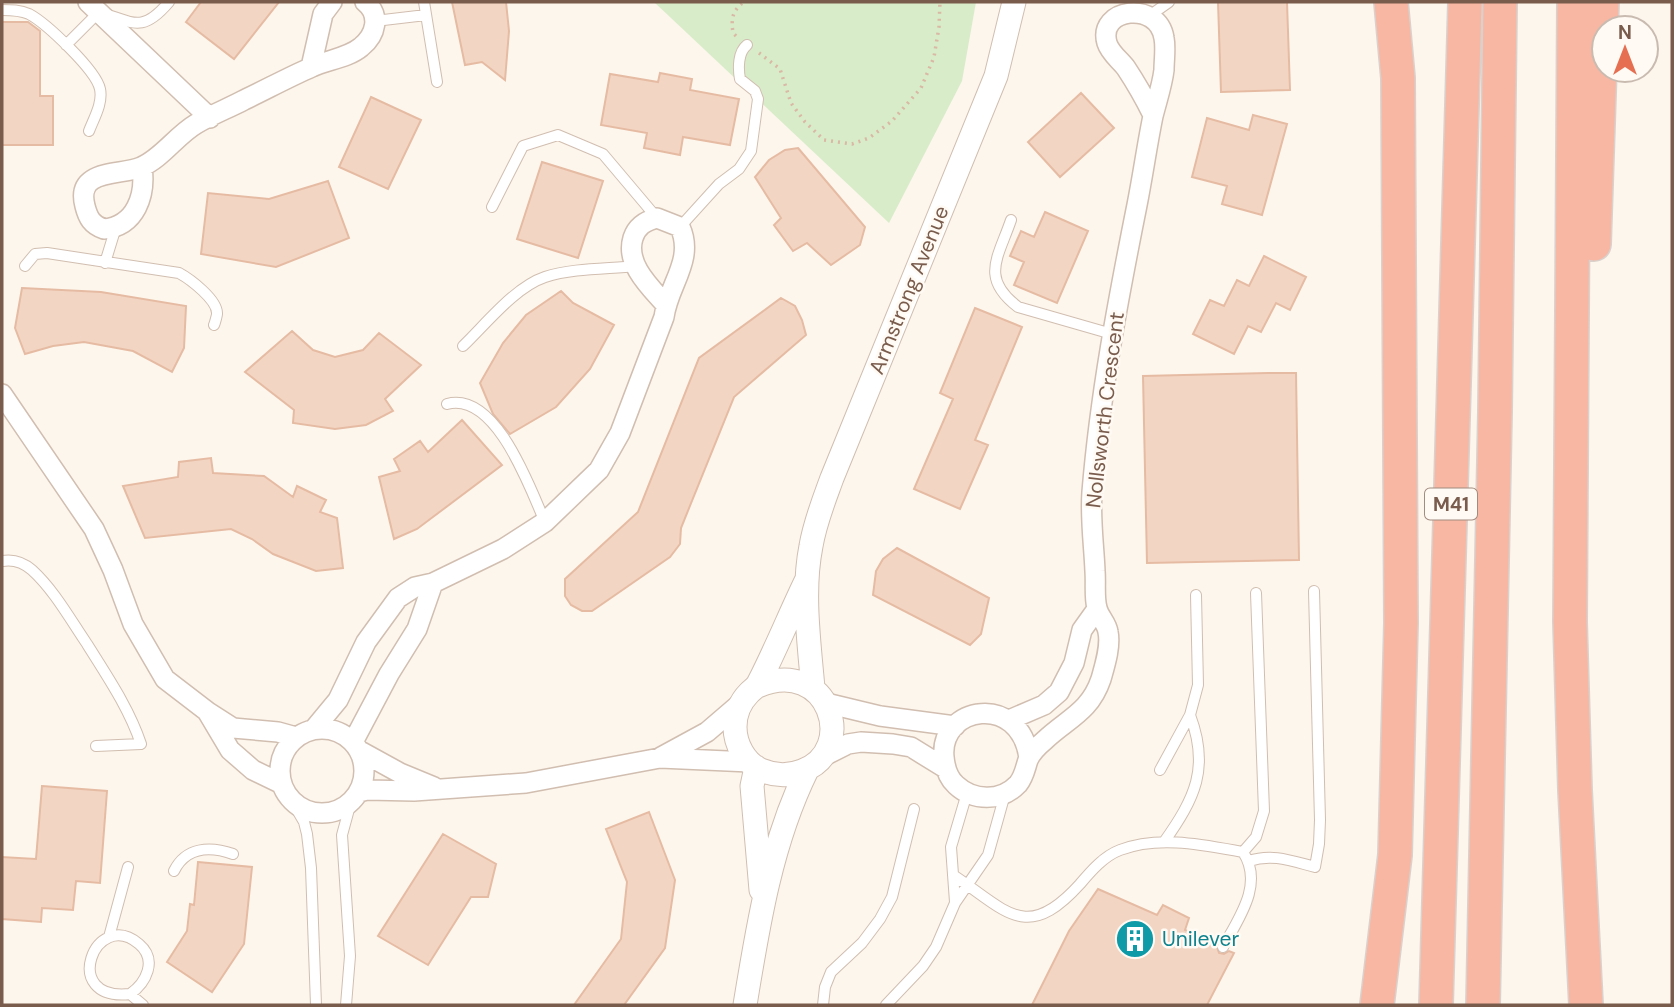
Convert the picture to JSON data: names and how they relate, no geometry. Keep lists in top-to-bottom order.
{
  "streets": {
    "highway": ["M41"],
    "street": ["Armstrong Avenue", "Nollsworth Crescent"]
  },
  "places": {
    "building": ["Unilever"]
  },
  "north": "top"
}
